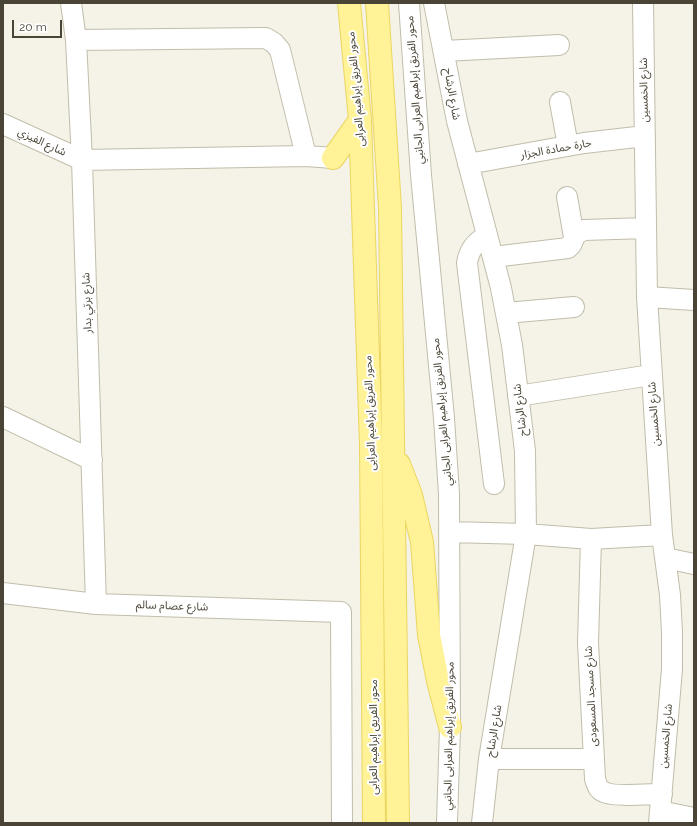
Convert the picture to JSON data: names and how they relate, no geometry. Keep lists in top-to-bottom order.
{
  "streets": {
    "main road": ["محور الفريق إبراهيم العرابى"],
    "street": [
      "محور الفريق إبراهيم العرابى الجانبي",
      "شارع الخمسين",
      "شارع الرشاح",
      "شارع الفيزي",
      "حارة حمادة الجزار",
      "شارع برتي بدار",
      "شارع عصام سالم",
      "شارع مسجد المسعودى"
    ]
  },
  "crossings": [
    ["شارع الخمسين", "حارة حمادة الجزار"],
    ["شارع الخمسين", "شارع مسجد المسعودى"],
    ["شارع الرشاح", "حارة حمادة الجزار"],
    ["شارع الفيزي", "شارع برتي بدار"],
    ["شارع برتي بدار", "شارع عصام سالم"]
  ],
  "scale_bar": "20 m"
}
